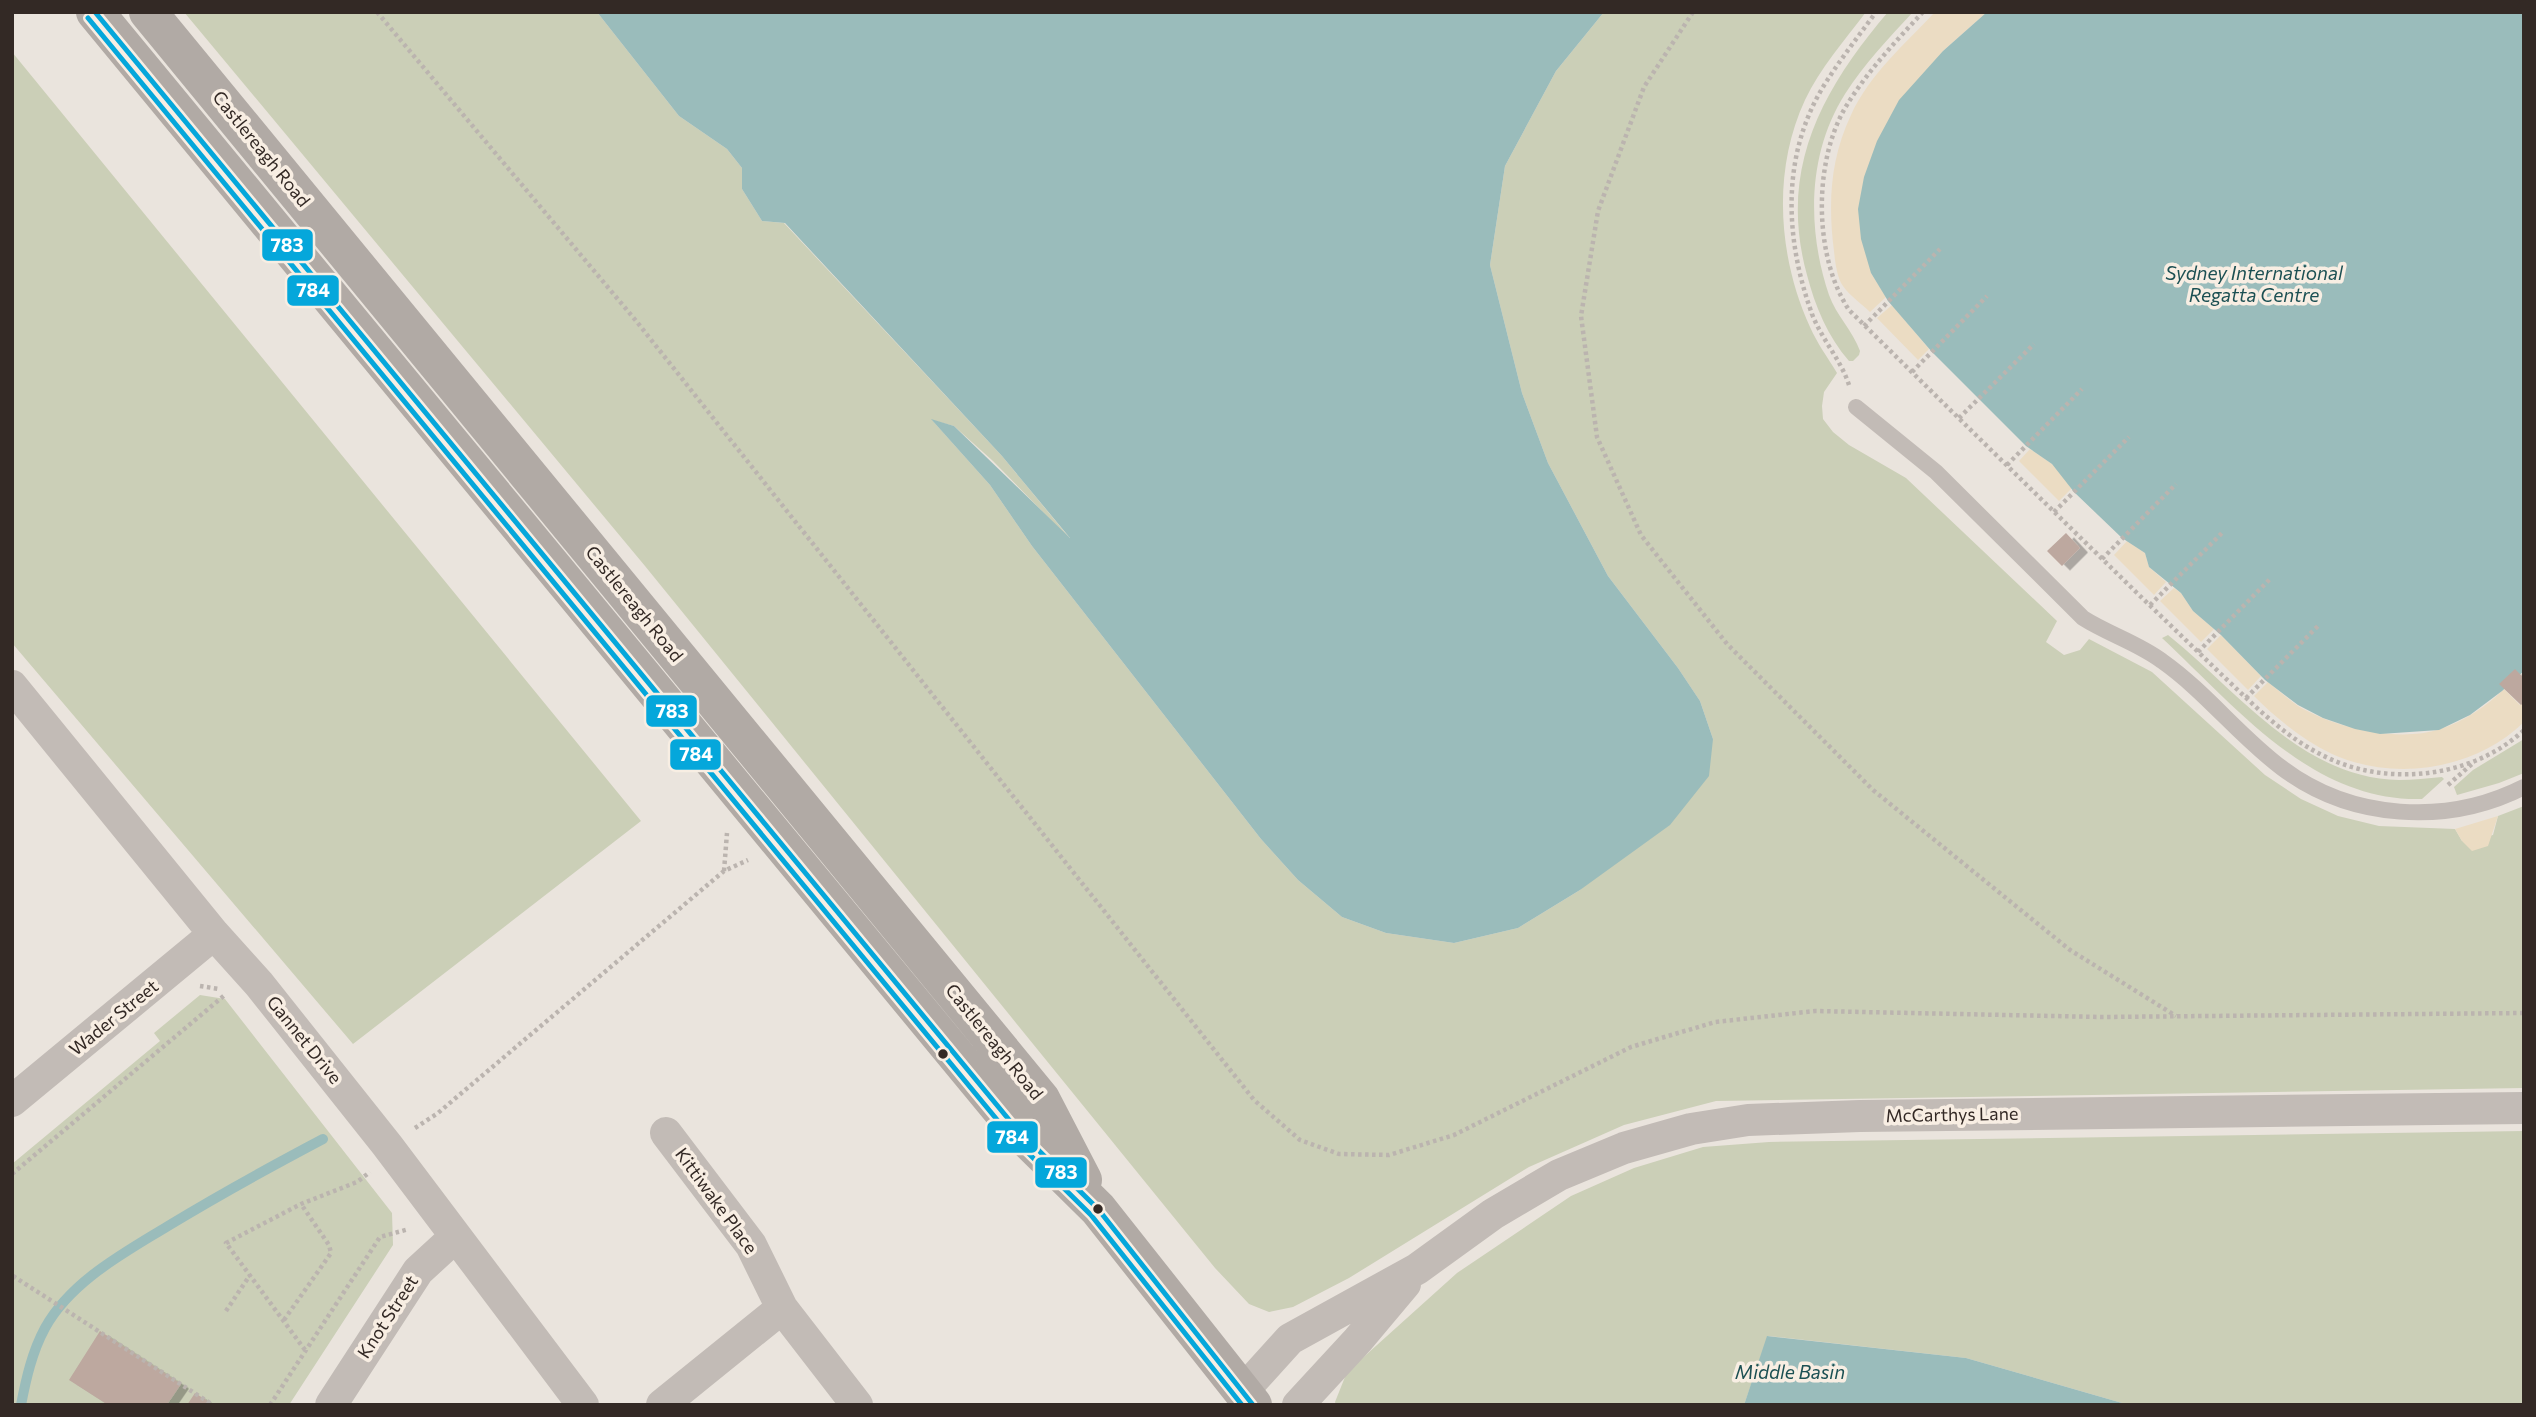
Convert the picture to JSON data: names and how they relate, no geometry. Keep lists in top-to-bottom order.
{
  "streets": {
    "main road": ["Castlereagh Road"],
    "street": [
      "Wader Street",
      "Gannet Drive",
      "McCarthys Lane",
      "Kittiwake Place",
      "Knot Street"
    ]
  },
  "crossings": [
    ["Castlereagh Road", "McCarthys Lane"],
    ["Wader Street", "Gannet Drive"],
    ["Gannet Drive", "Knot Street"]
  ],
  "water": ["Sydney International Regatta Centre", "Middle Basin"],
  "lines": ["transit line 783", "transit line 784"]
}
